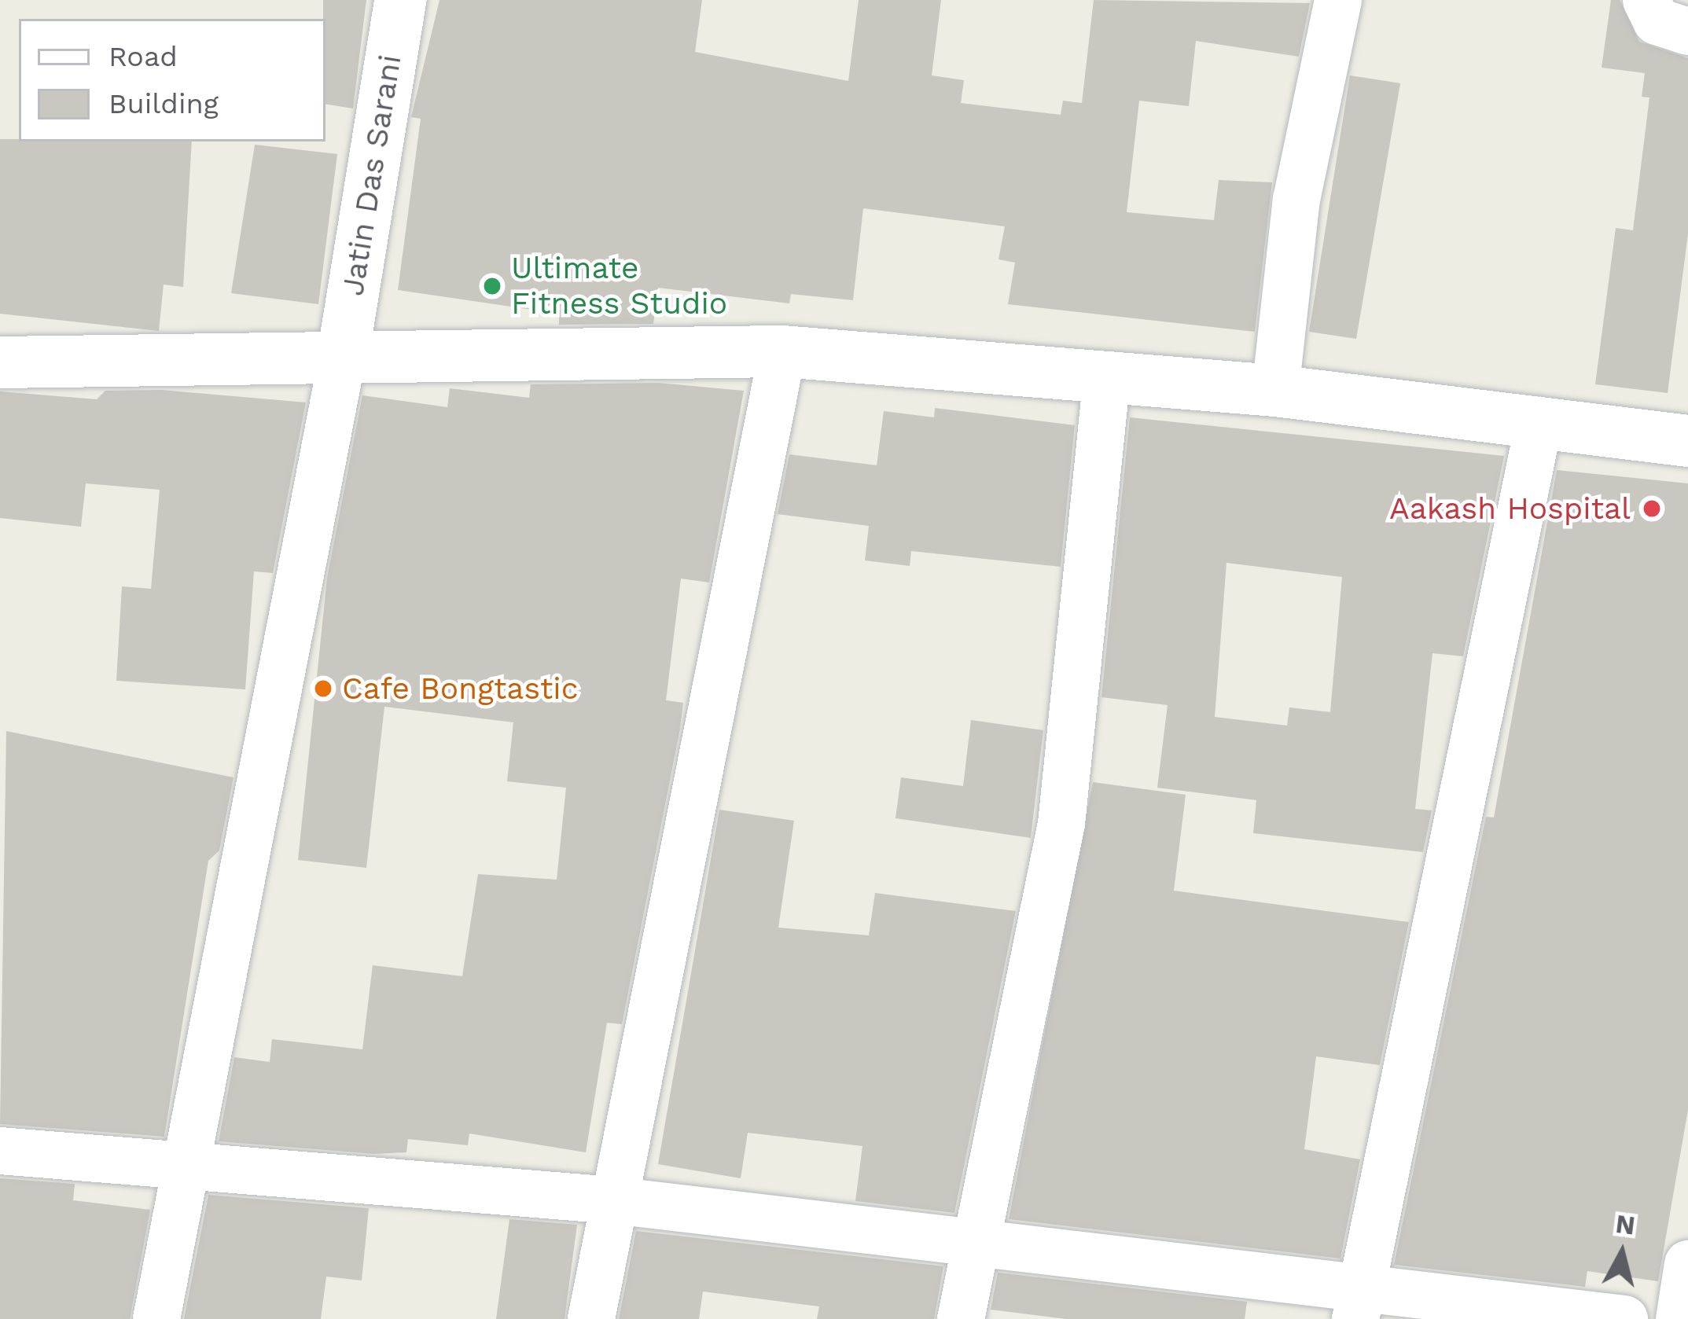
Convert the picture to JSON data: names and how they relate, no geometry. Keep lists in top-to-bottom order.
{
  "streets": {
    "street": ["Jatin Das Sarani"]
  },
  "places": ["Ultimate Fitness Studio", "Aakash Hospital", "Cafe Bongtastic"],
  "legend": ["Road", "Building"],
  "north": "top"
}
